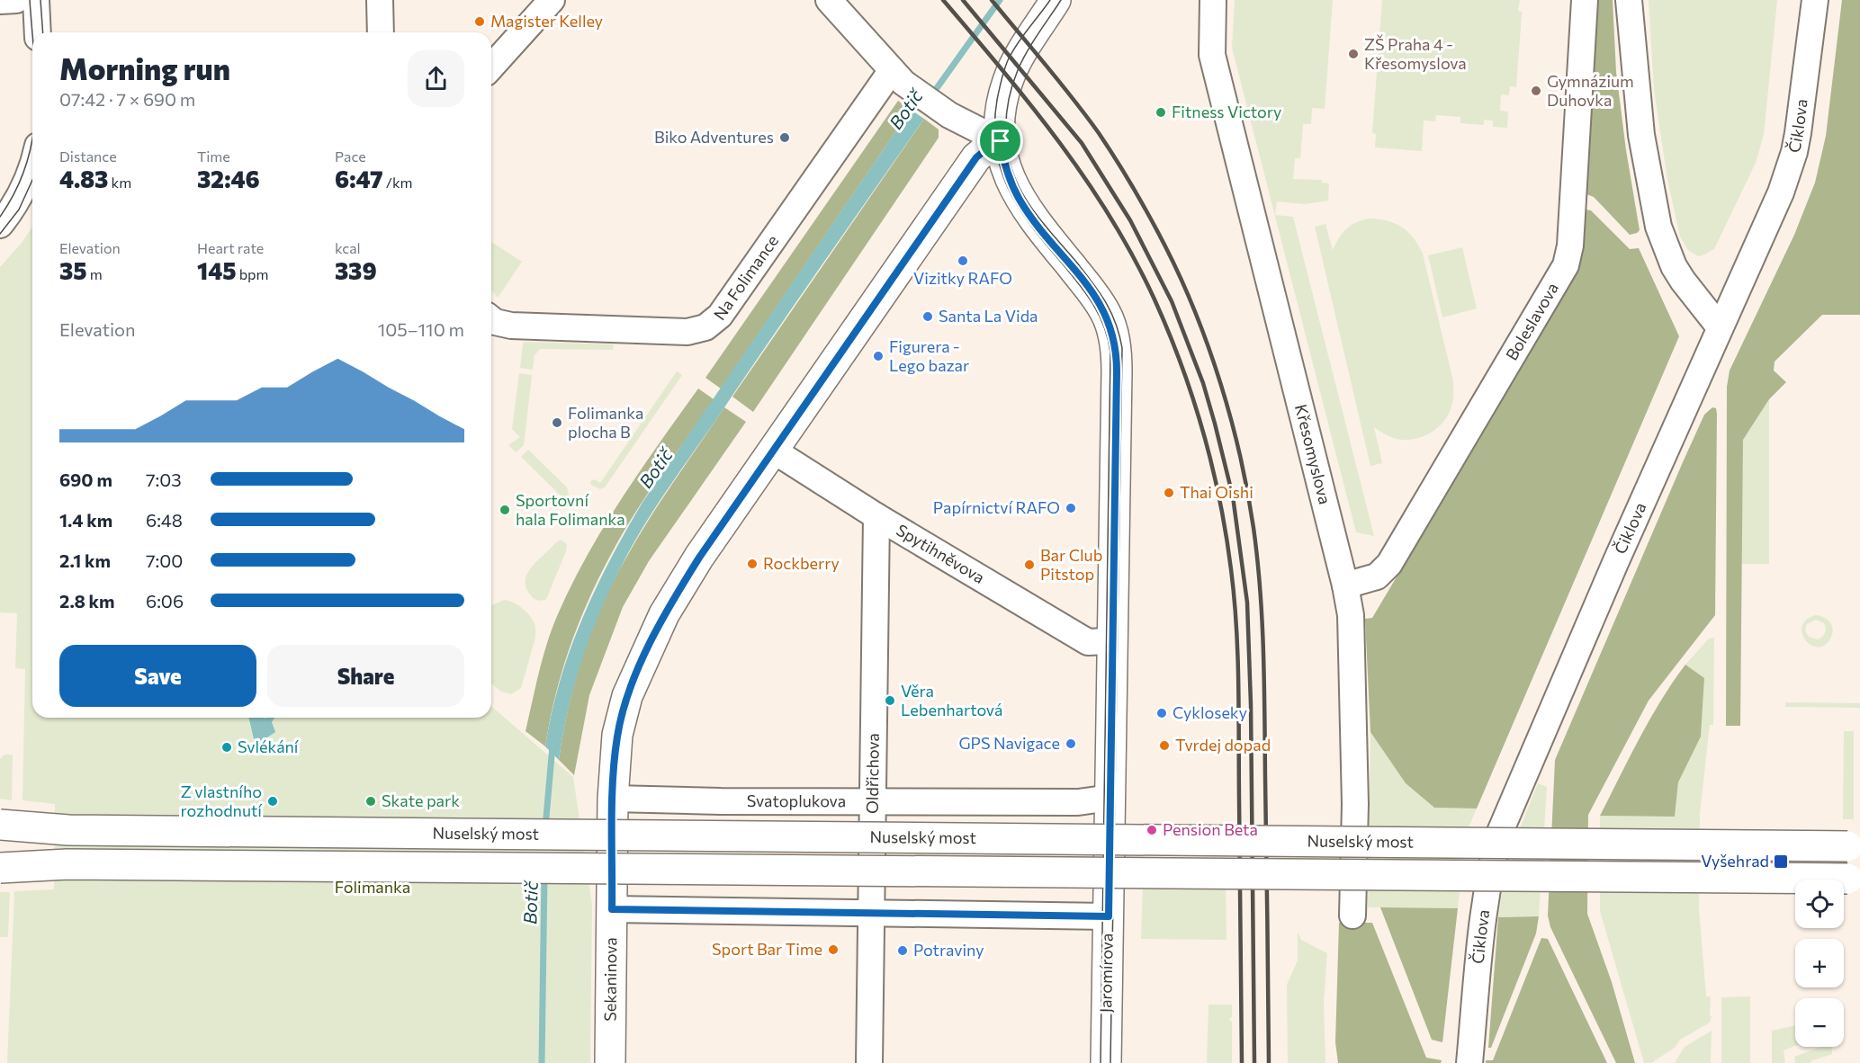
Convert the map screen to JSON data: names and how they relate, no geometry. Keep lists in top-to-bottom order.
{
  "streets": {
    "main road": ["Nuselský most", "Jaromírova", "Sekaninova"],
    "street": [
      "Čiklova",
      "Na Folimance",
      "Boleslavova",
      "Křesomyslova",
      "Spytihněvova",
      "Oldřichova",
      "Svatoplukova"
    ]
  },
  "crossings": [
    ["Boleslavova", "Křesomyslova"],
    ["Spytihněvova", "Oldřichova"],
    ["Spytihněvova", "Jaromírova"],
    ["Spytihněvova", "Sekaninova"],
    ["Oldřichova", "Svatoplukova"],
    ["Svatoplukova", "Jaromírova"],
    ["Svatoplukova", "Sekaninova"],
    ["Jaromírova", "Sekaninova"]
  ],
  "water": ["Botič"],
  "parks": ["Folimanka"],
  "places": {
    "other": [
      "Magister Kelley",
      "ZŠ Praha 4 - Křesomyslova",
      "Gymnázium Duhovka",
      "Fitness Victory",
      "Biko Adventures",
      "Vizitky RAFO",
      "Santa La Vida",
      "Figurera - Lego bazar",
      "Folimanka plocha B",
      "Thai Oishi",
      "Papírnictví RAFO",
      "Sportovní hala Folimanka",
      "Rockberry",
      "Bar Club Pitstop",
      "Věra Lebenhartová",
      "Cykloseky",
      "GPS Navigace",
      "Tvrdej dopad",
      "Svlékání",
      "Z vlastního rozhodnutí",
      "Skate park",
      "Pension Beta",
      "Sport Bar Time",
      "Potraviny"
    ],
    "transit": ["Vyšehrad"]
  },
  "page": {
    "heading": ["Morning run", "07:42 · 7 × 690 m"],
    "stats": [
      ["Distance", "4.83 km"],
      ["Time", "32:46"],
      ["Pace", "6:47 /km"],
      ["Elevation", "35 m"],
      ["Heart rate", "145 bpm"],
      ["kcal", "339"]
    ],
    "chart": ["Elevation", "105–110 m"],
    "list": [
      {
        "name": "690 m",
        "note": "7:03"
      },
      {
        "name": "1.4 km",
        "note": "6:48"
      },
      {
        "name": "2.1 km",
        "note": "7:00"
      },
      {
        "name": "2.8 km",
        "note": "6:06"
      }
    ],
    "buttons": ["Save", "Share"],
    "map_buttons": ["+", "−"]
  }
}
